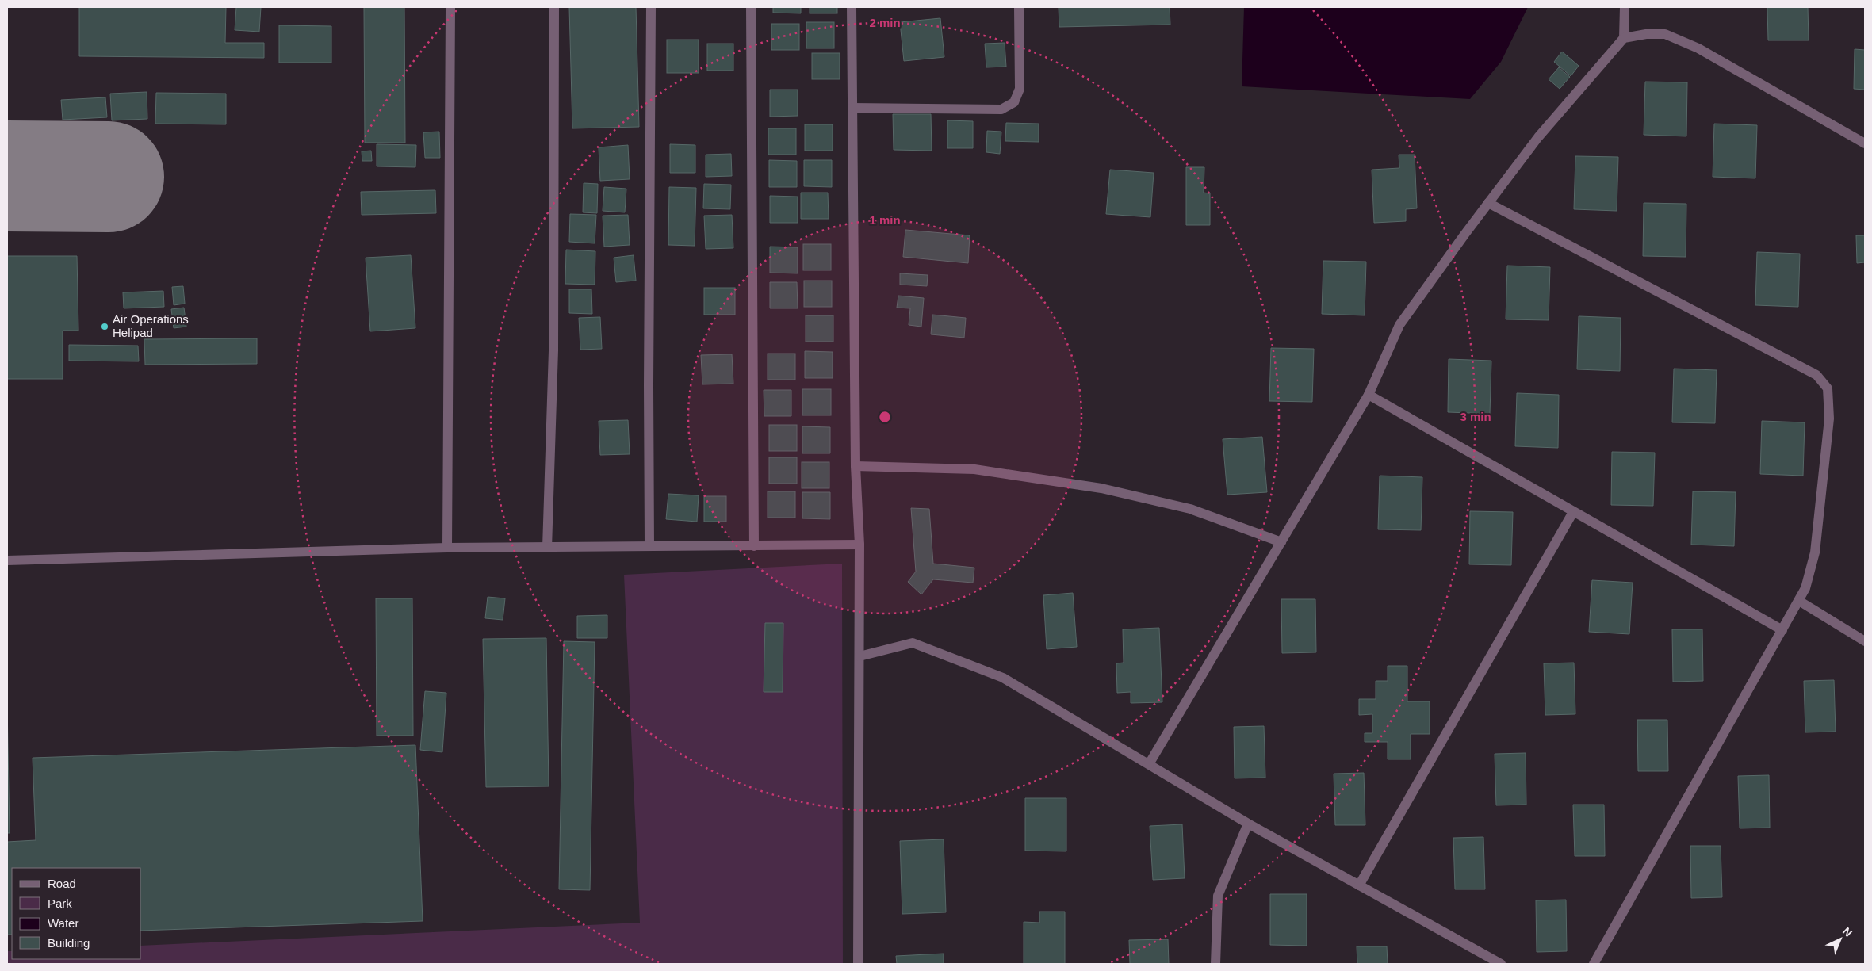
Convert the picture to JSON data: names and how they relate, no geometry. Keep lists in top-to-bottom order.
{
  "places": ["Air Operations Helipad"],
  "legend": [
    "Road",
    "Park",
    "Water",
    "Building"
  ],
  "north": "top right",
  "rings": ["2 min", "1 min", "3 min"]
}
